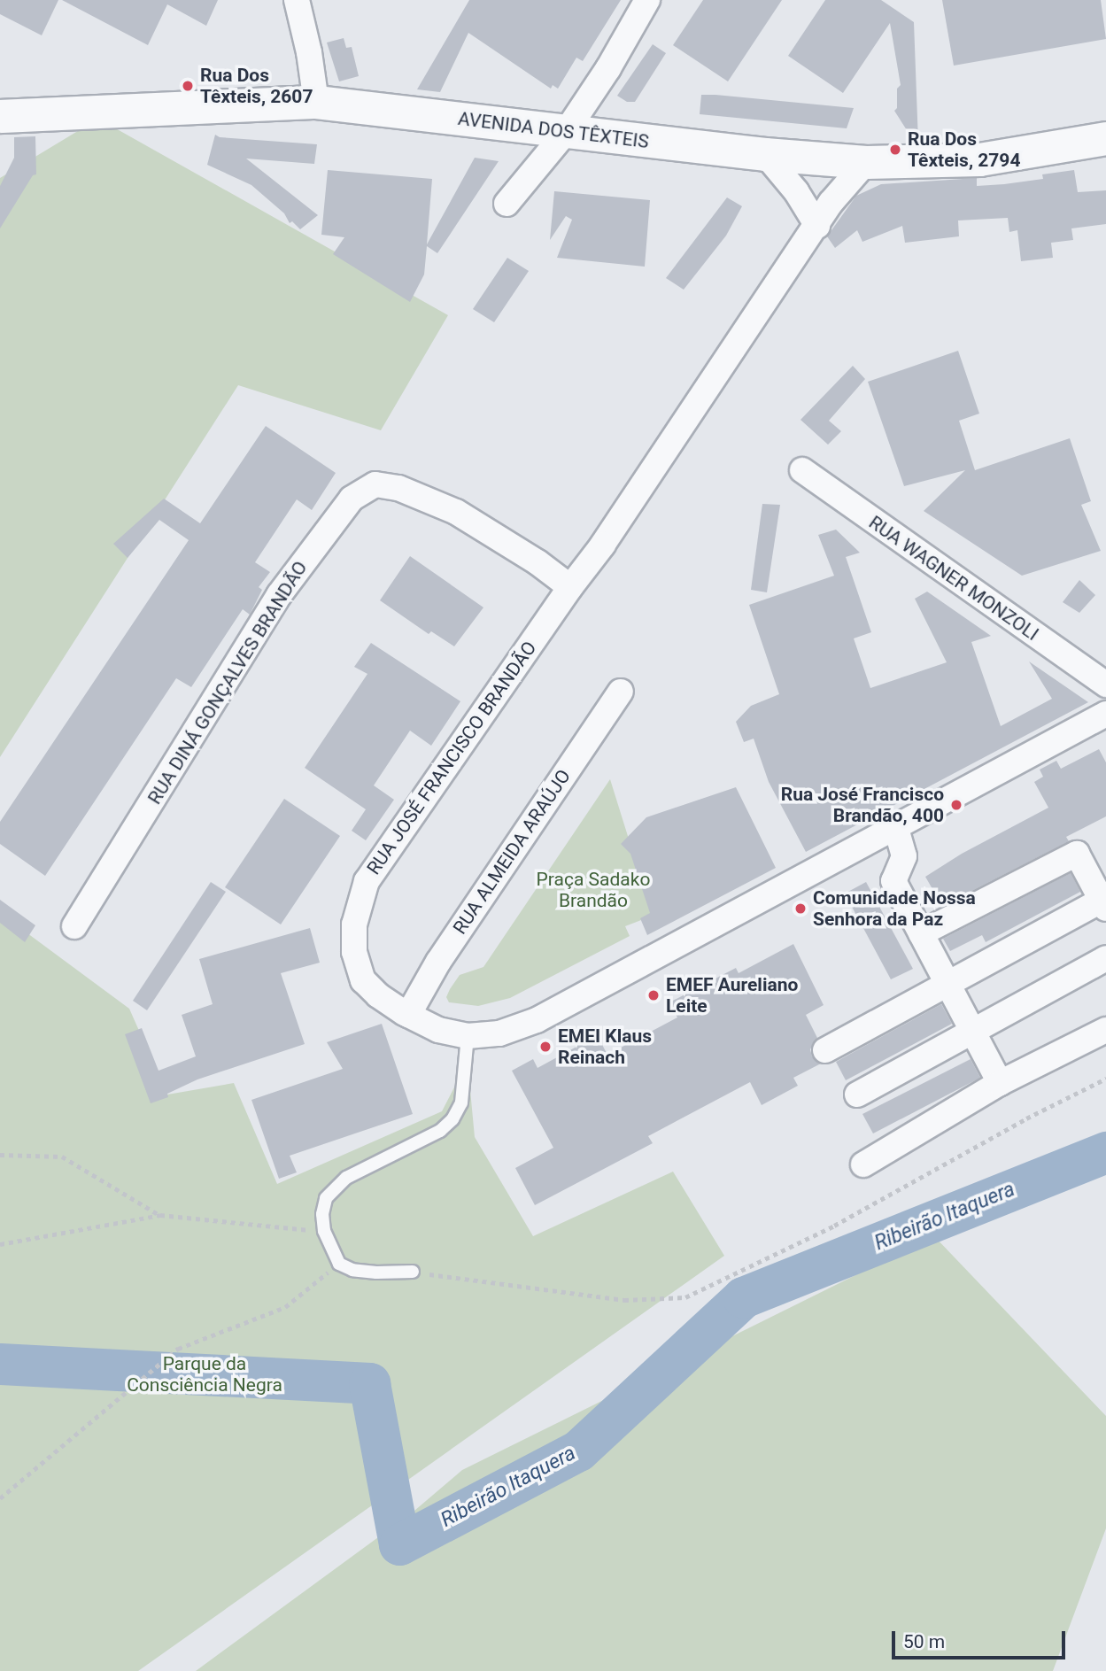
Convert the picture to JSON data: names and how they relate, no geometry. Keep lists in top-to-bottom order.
{
  "streets": {
    "street": [
      "AVENIDA DOS TÊXTEIS",
      "RUA WAGNER MONZOLI",
      "RUA DINÁ GONÇALVES BRANDÃO",
      "RUA JOSÉ FRANCISCO BRANDÃO",
      "RUA ALMEIDA ARAÚJO"
    ]
  },
  "crossings": [
    ["AVENIDA DOS TÊXTEIS", "RUA JOSÉ FRANCISCO BRANDÃO"],
    ["RUA DINÁ GONÇALVES BRANDÃO", "RUA JOSÉ FRANCISCO BRANDÃO"],
    ["RUA JOSÉ FRANCISCO BRANDÃO", "RUA ALMEIDA ARAÚJO"]
  ],
  "water": ["Ribeirão Itaquera"],
  "parks": ["Praça Sadako Brandão", "Parque da Consciência Negra"],
  "places": [
    "Rua Dos Têxteis, 2607",
    "Rua Dos Têxteis, 2794",
    "Rua José Francisco Brandão, 400",
    "Comunidade Nossa Senhora da Paz",
    "EMEF Aureliano Leite",
    "EMEI Klaus Reinach"
  ],
  "scale_bar": "50 m"
}
